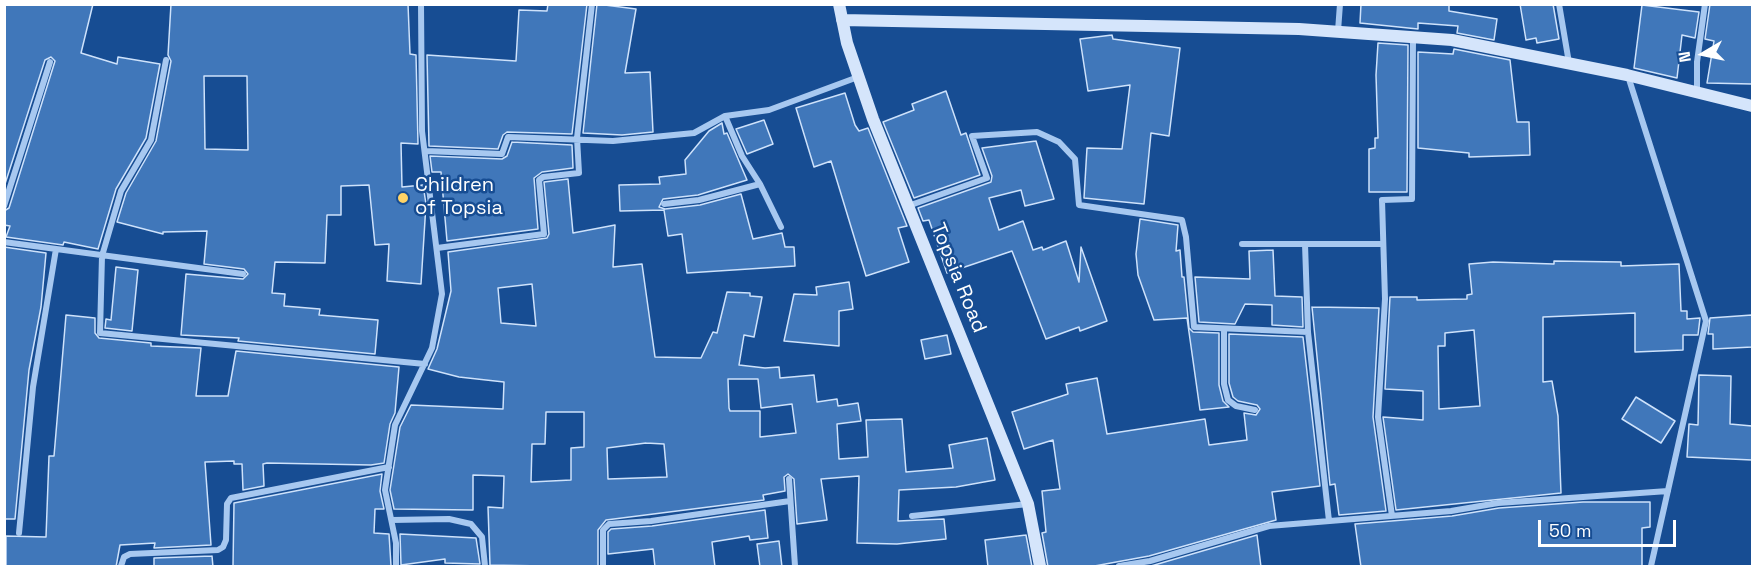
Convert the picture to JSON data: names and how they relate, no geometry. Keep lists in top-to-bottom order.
{
  "streets": {
    "street": ["Topsia Road"]
  },
  "places": ["Children of Topsia"],
  "scale_bar": "50 m",
  "north": "left"
}
